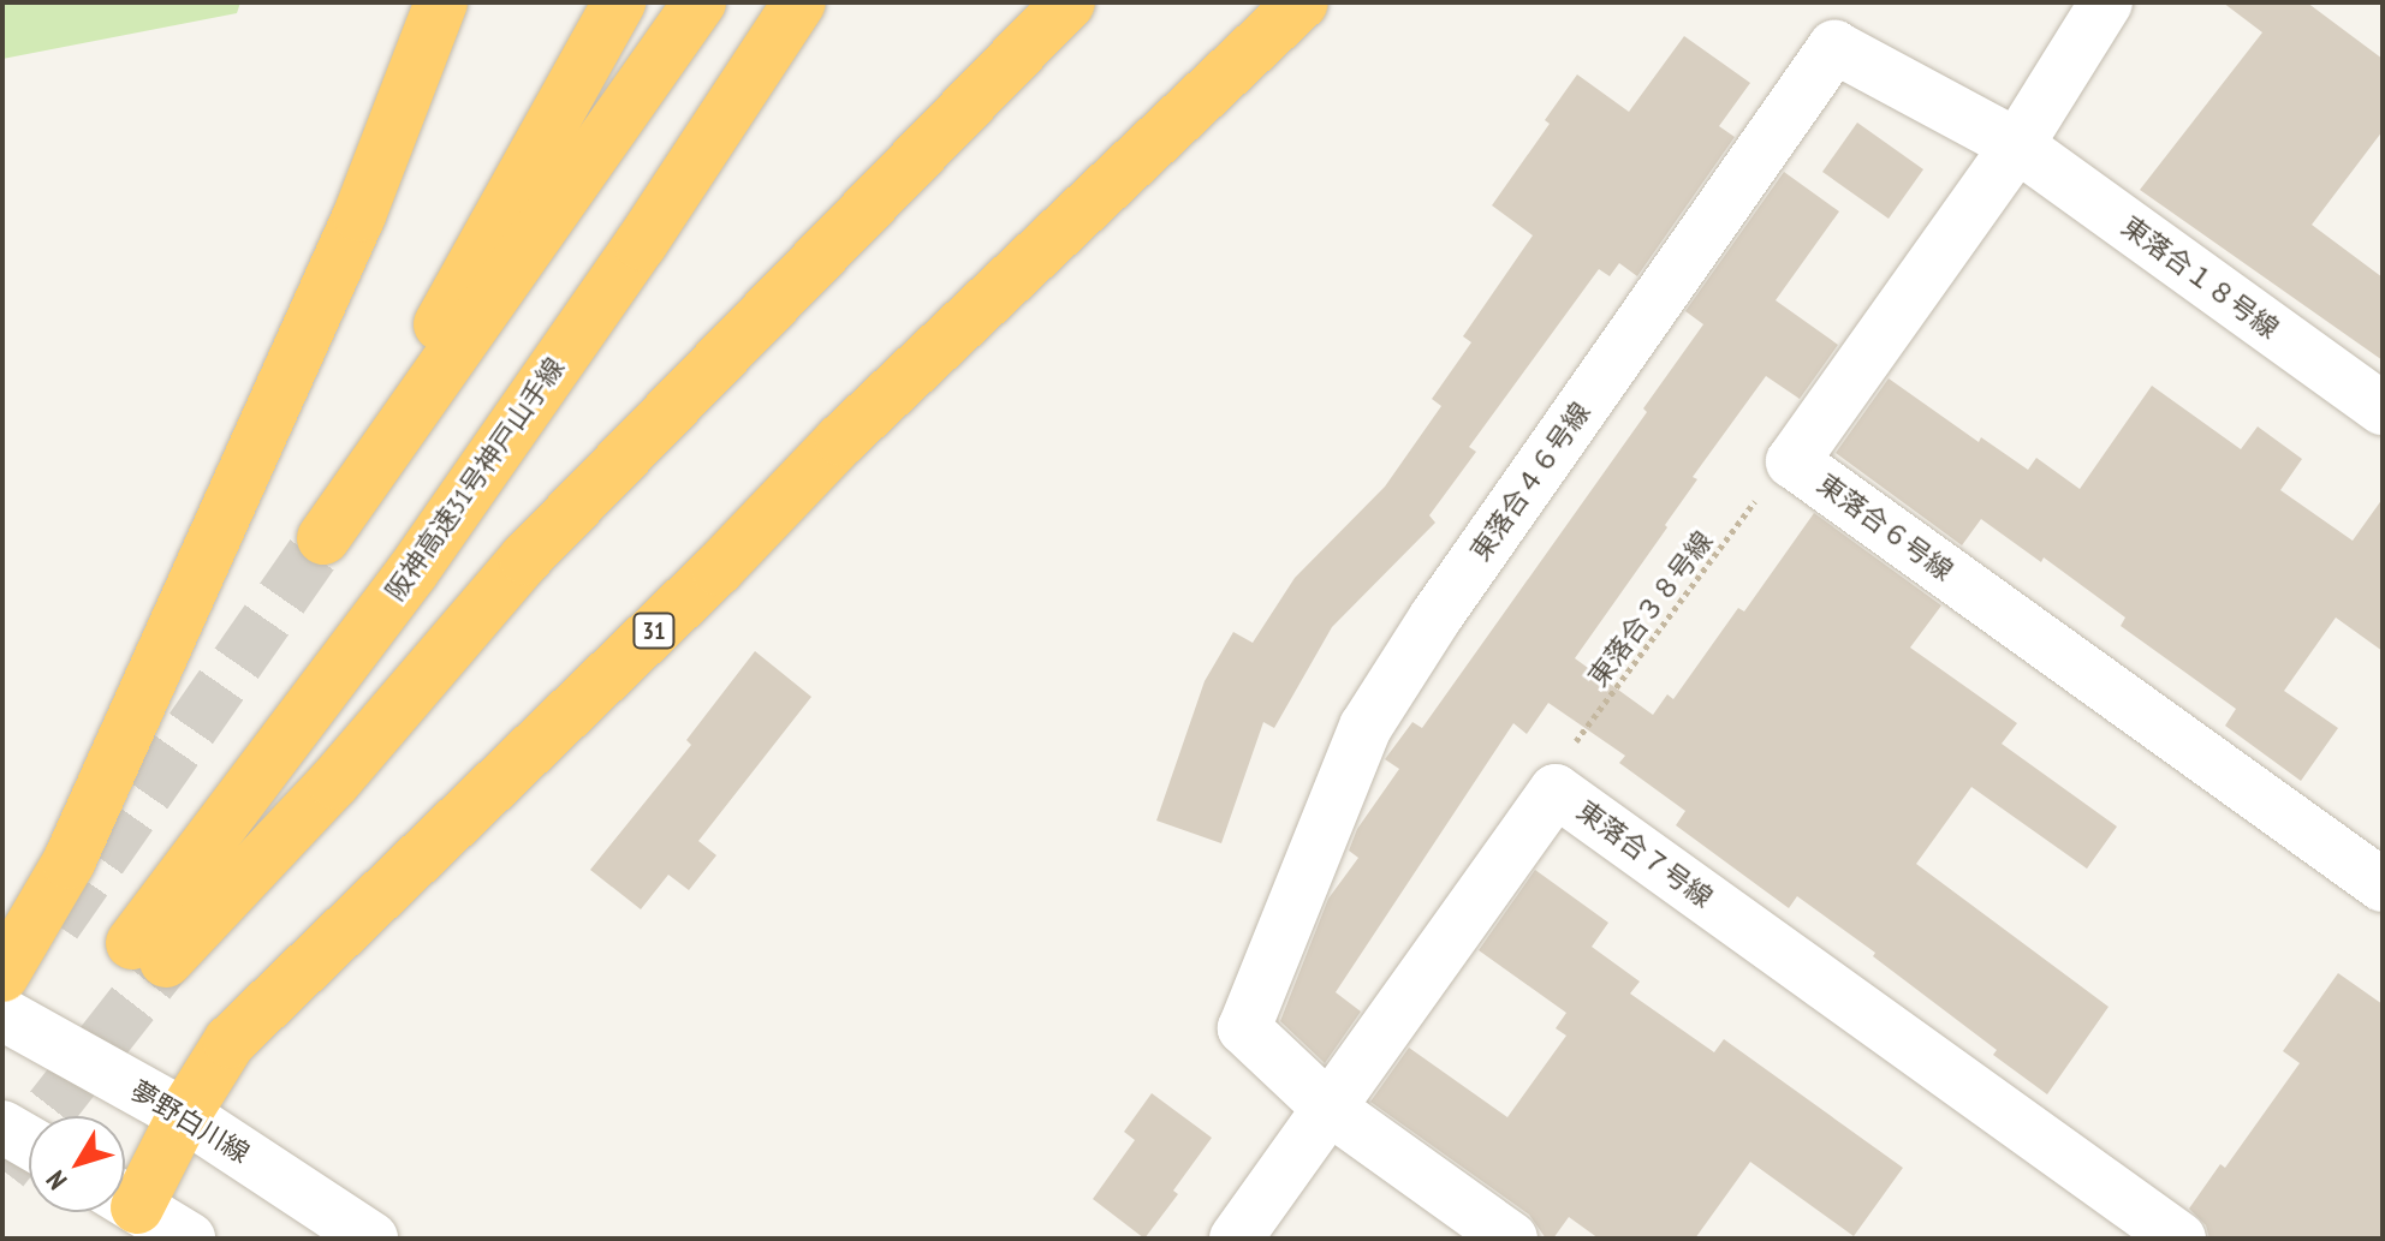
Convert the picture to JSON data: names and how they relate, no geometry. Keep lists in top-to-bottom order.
{
  "streets": {
    "highway": ["阪神高速31号神戸山手線", "31"],
    "street": [
      "東落合１８号線",
      "東落合４６号線",
      "東落合６号線",
      "東落合７号線",
      "夢野白川線"
    ],
    "path": ["東落合３８号線"]
  },
  "crossings": [
    ["東落合１８号線", "東落合４６号線"],
    ["東落合１８号線", "東落合６号線"],
    ["東落合４６号線", "東落合６号線"],
    ["東落合４６号線", "東落合７号線"],
    ["東落合６号線", "東落合３８号線"],
    ["東落合３８号線", "東落合７号線"],
    ["31", "夢野白川線"]
  ],
  "north": "bottom left"
}
